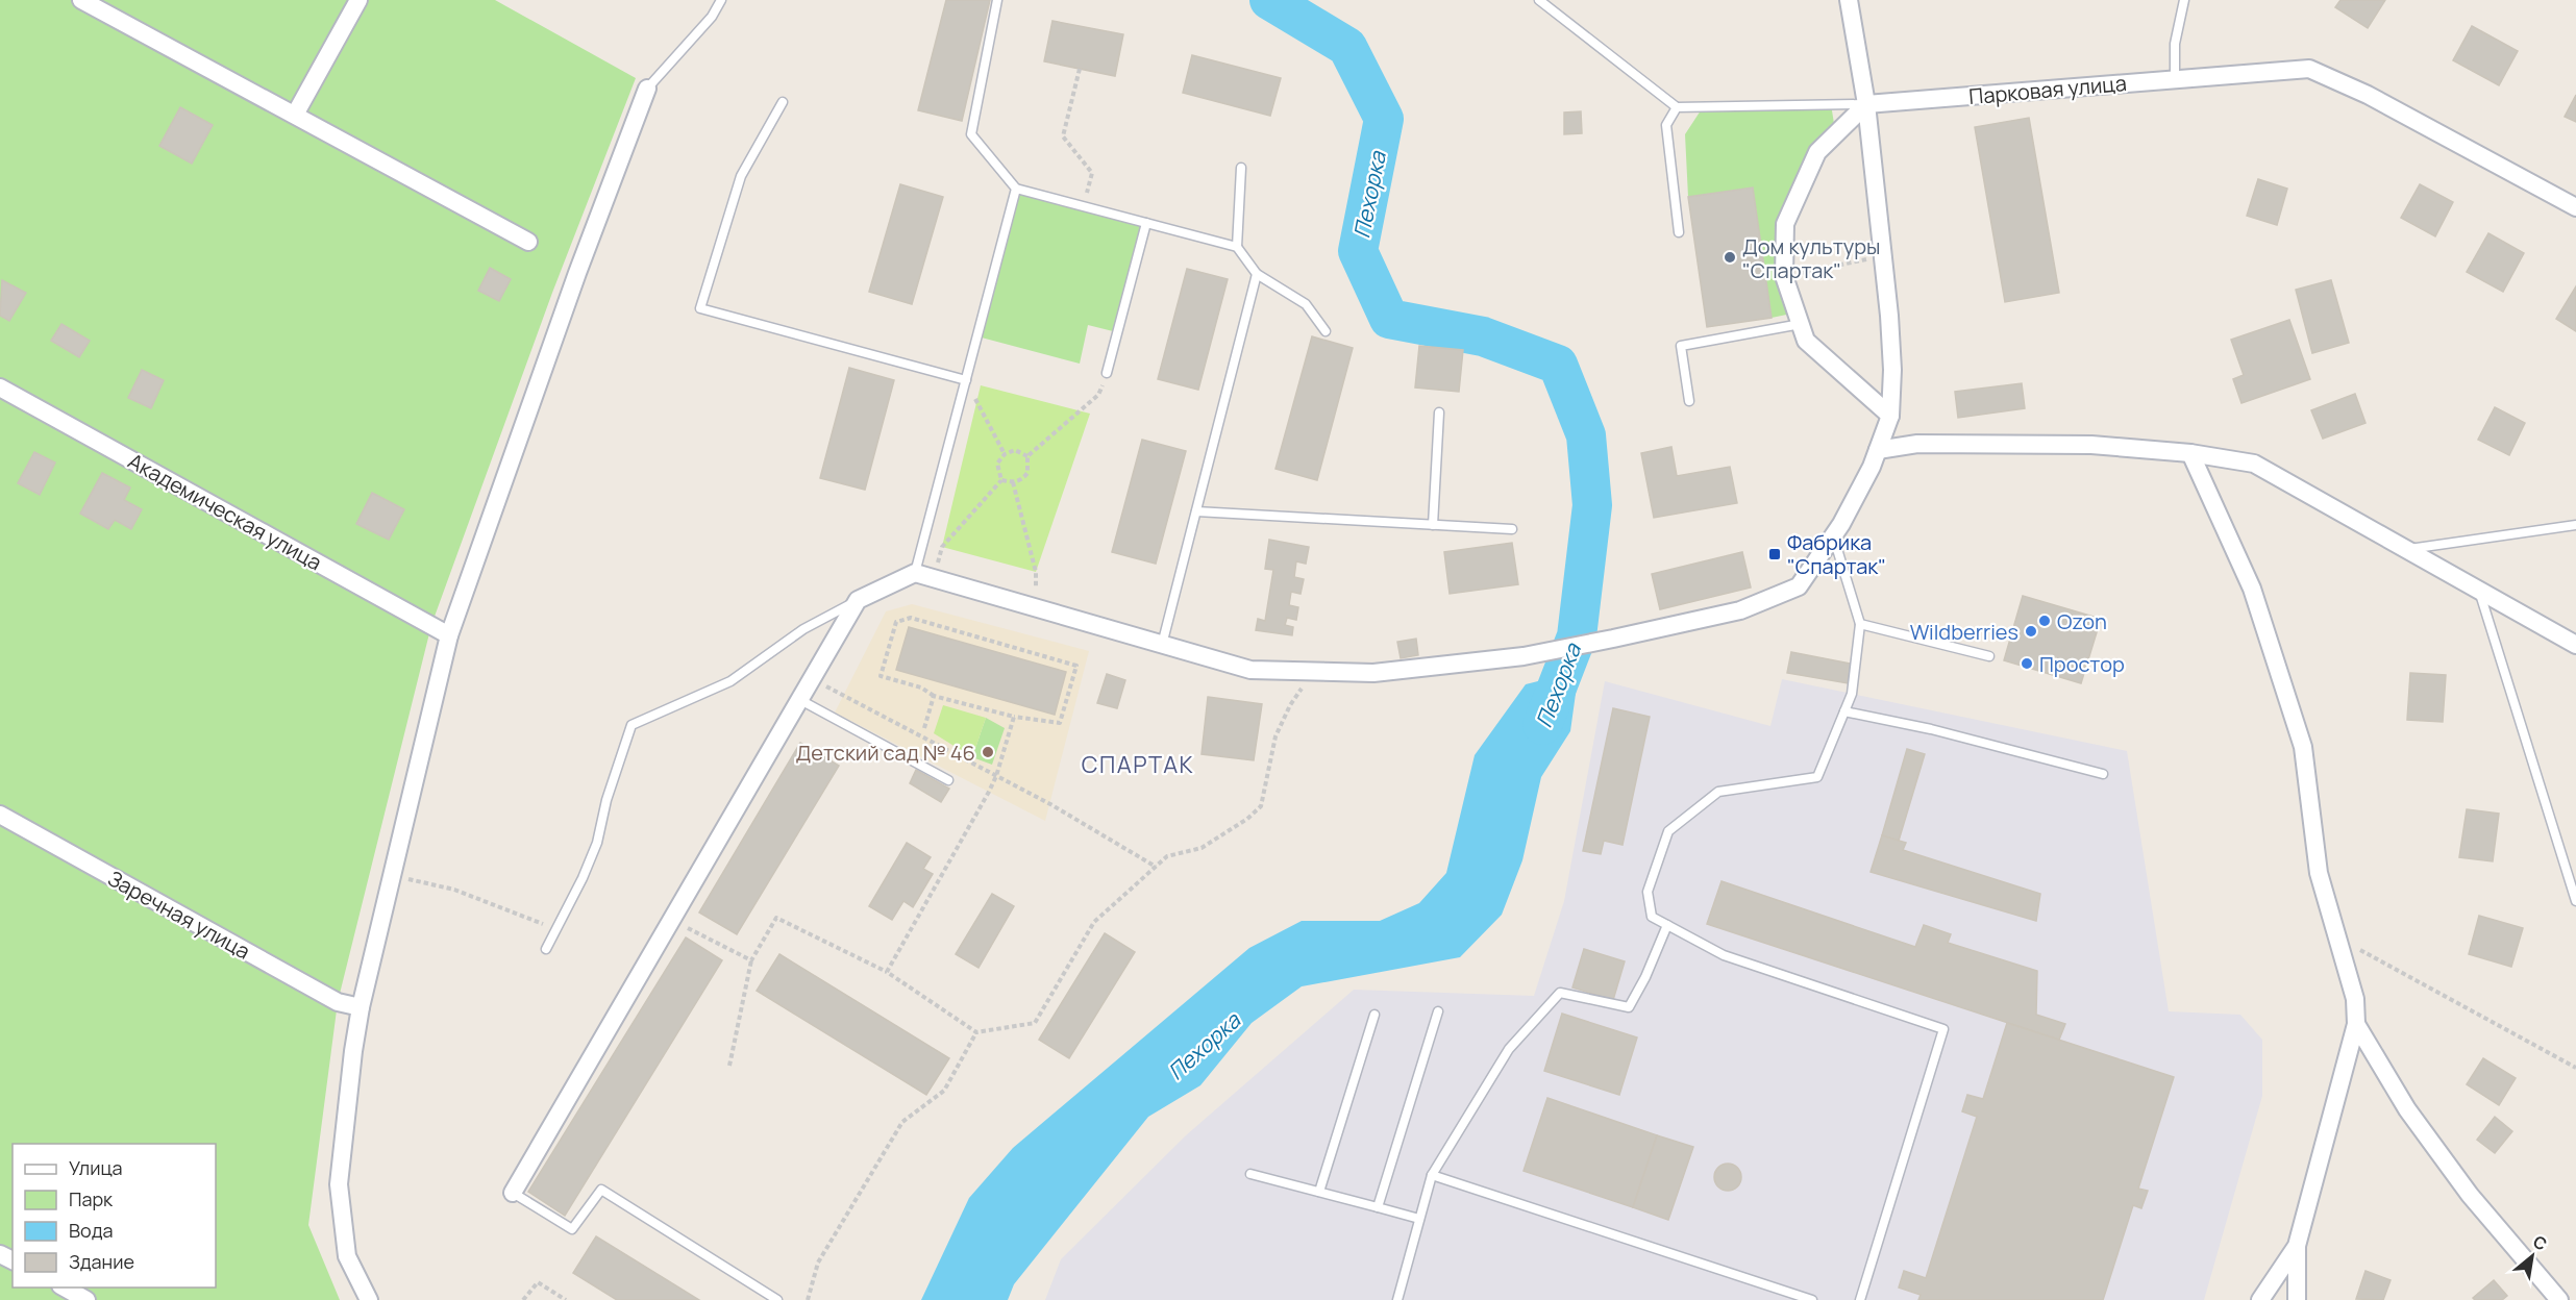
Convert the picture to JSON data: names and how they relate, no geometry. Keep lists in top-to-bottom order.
{
  "streets": {
    "street": ["Парковая улица", "Академическая улица", "Заречная улица"]
  },
  "districts": ["СПАРТАК"],
  "water": ["Пехорка"],
  "places": {
    "other": [
      "Дом культуры \"Спартак\"",
      "Ozon",
      "Wildberries",
      "Простор",
      "Детский сад № 46"
    ],
    "transit": ["Фабрика \"Спартак\""]
  },
  "legend": [
    "Улица",
    "Парк",
    "Вода",
    "Здание"
  ],
  "north": "top right"
}
